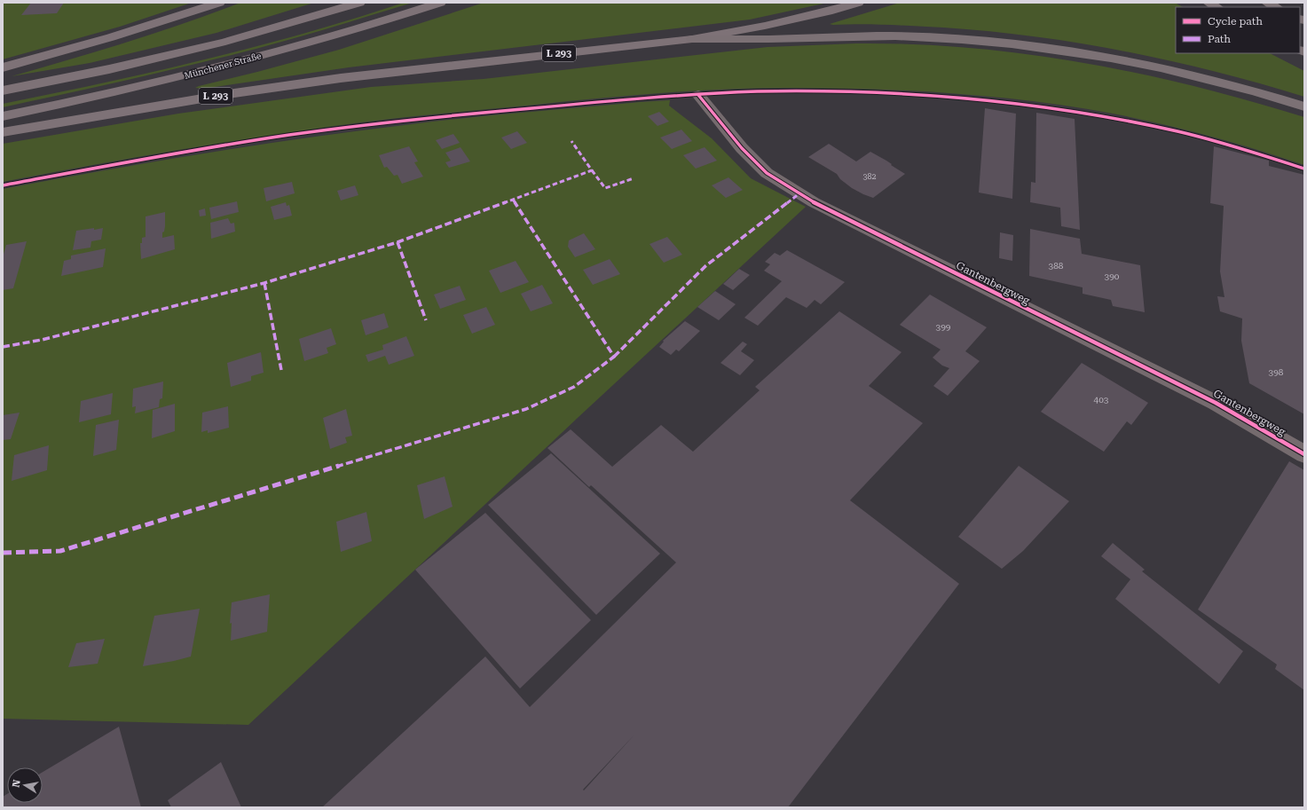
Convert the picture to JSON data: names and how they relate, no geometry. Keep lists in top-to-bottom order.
{
  "streets": {
    "highway": ["L 293", "Münchener Straße"],
    "street": ["Gantenbergweg"]
  },
  "house_numbers": [
    "382",
    "388",
    "390",
    "399",
    "398",
    "403"
  ],
  "legend": ["Cycle path", "Path"],
  "north": "left"
}
